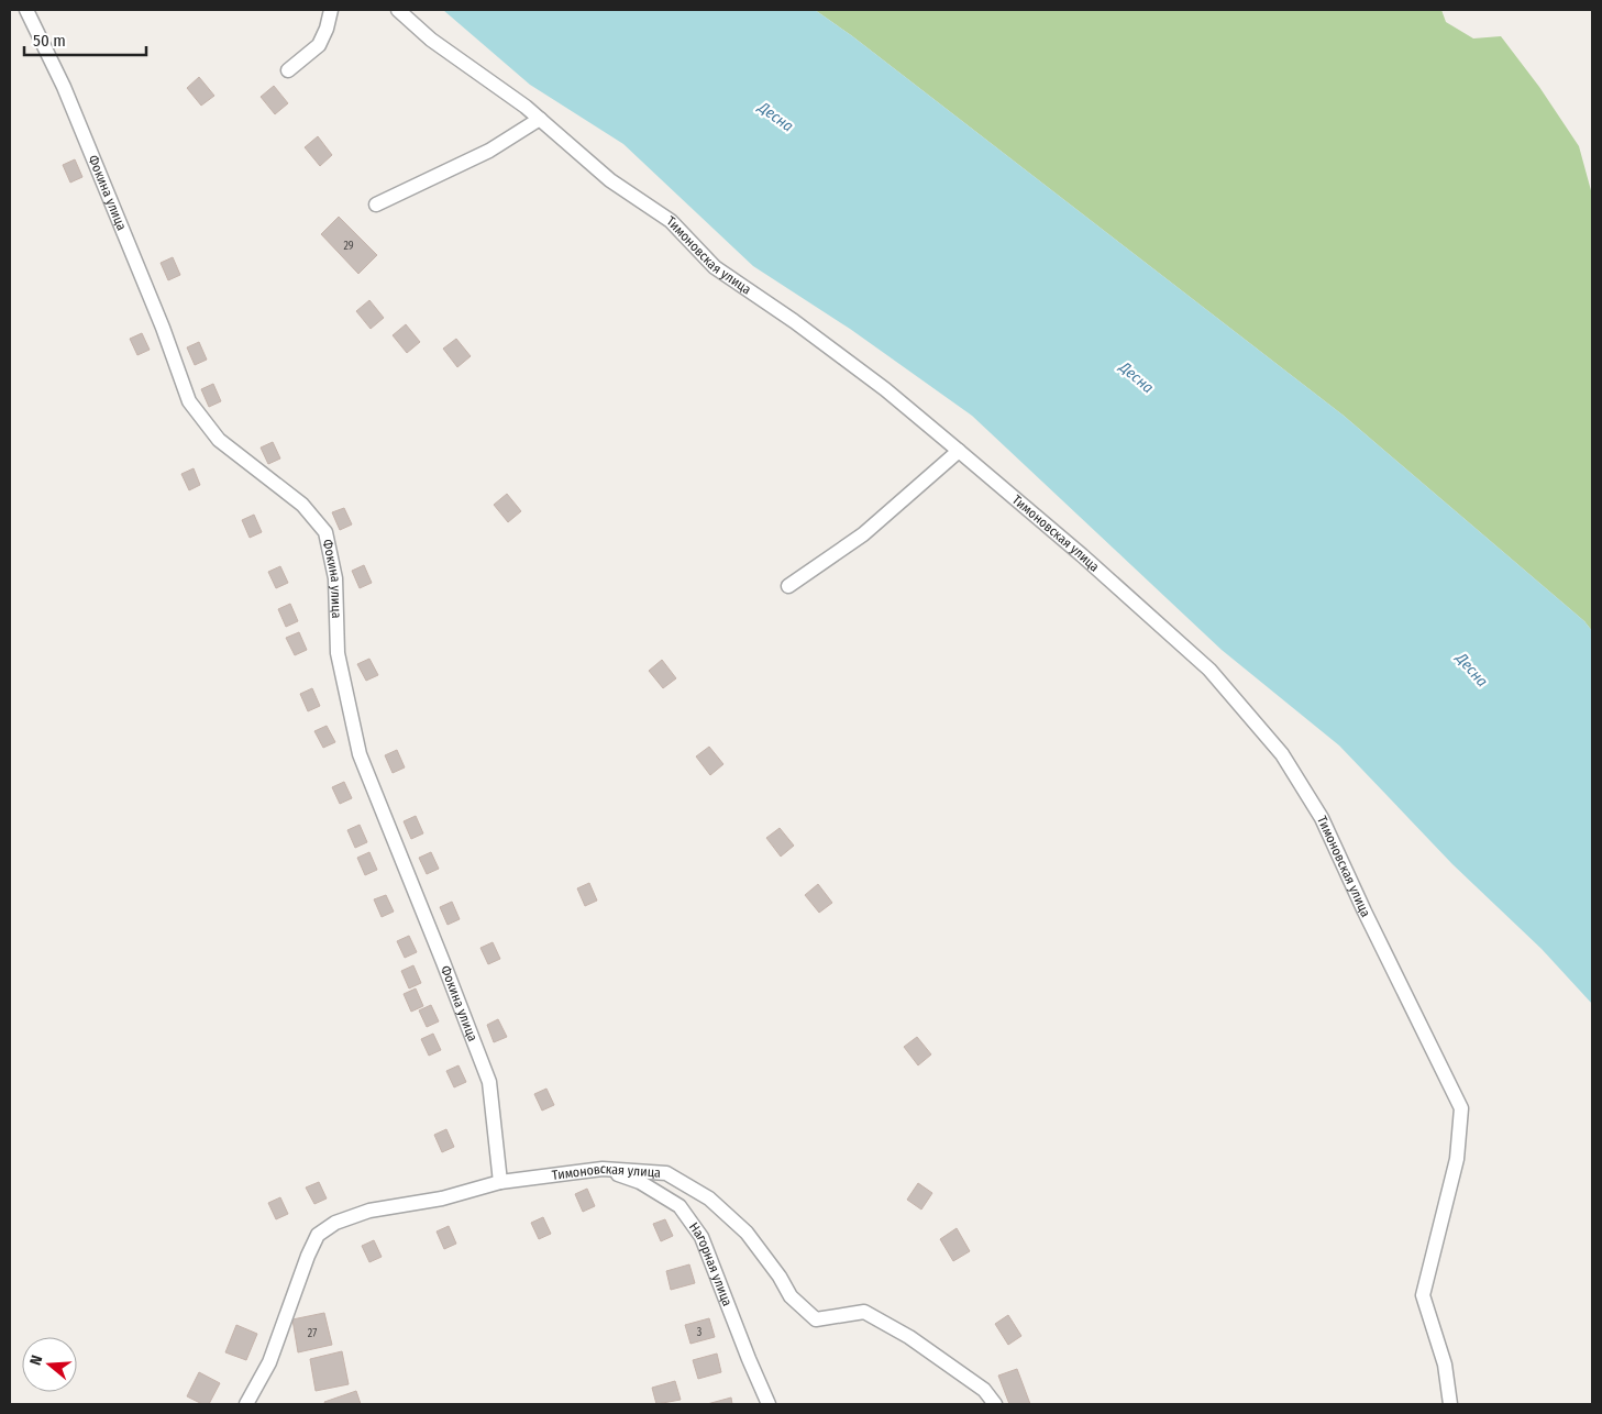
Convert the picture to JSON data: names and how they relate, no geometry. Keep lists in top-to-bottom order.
{
  "streets": {
    "street": ["Фокина улица", "Тимоновская улица", "Нагорная улица"]
  },
  "crossings": [
    ["Фокина улица", "Тимоновская улица"],
    ["Тимоновская улица", "Нагорная улица"]
  ],
  "water": ["Десна"],
  "house_numbers": ["29", "3", "27"],
  "scale_bar": "50 m",
  "north": "left"
}
